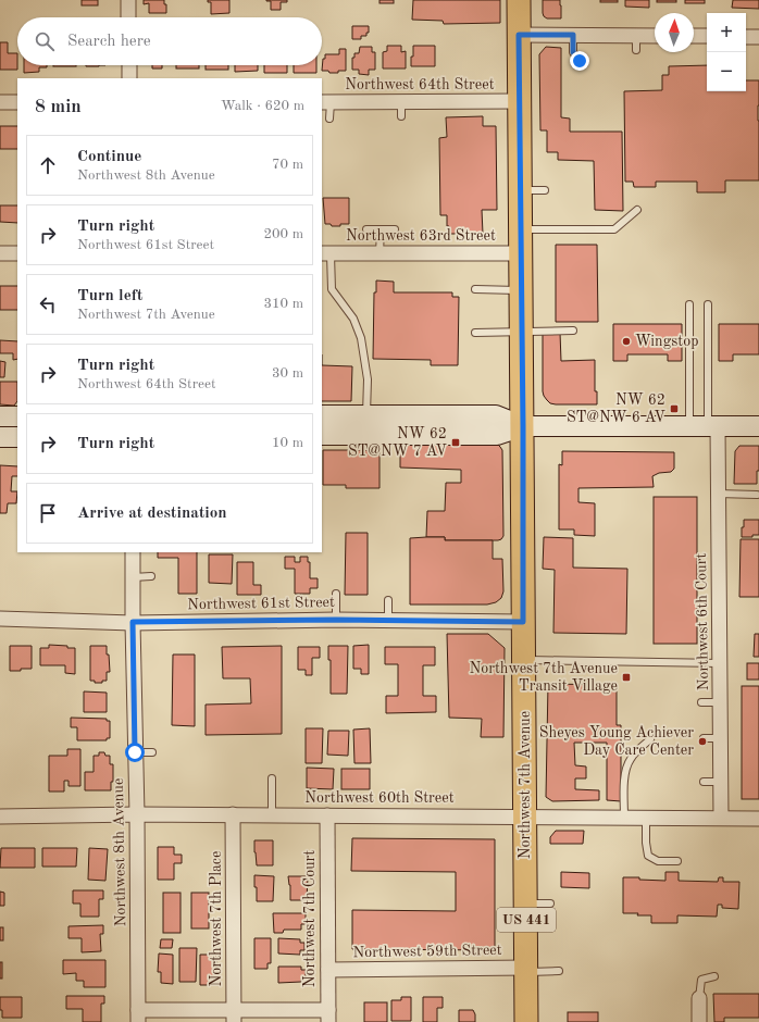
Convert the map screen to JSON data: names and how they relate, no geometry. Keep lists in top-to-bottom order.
{
  "streets": {
    "main road": ["Northwest 7th Avenue", "US 441"],
    "street": [
      "Northwest 64th Street",
      "Northwest 63rd Street",
      "Northwest 61st Street",
      "Northwest 6th Court",
      "Northwest 60th Street",
      "Northwest 8th Avenue",
      "Northwest 7th Place",
      "Northwest 7th Court",
      "Northwest 59th Street"
    ]
  },
  "crossings": [
    ["Northwest 64th Street", "Northwest 7th Avenue"],
    ["Northwest 63rd Street", "Northwest 7th Avenue"],
    ["Northwest 61st Street", "Northwest 7th Avenue"],
    ["Northwest 61st Street", "Northwest 8th Avenue"],
    ["Northwest 6th Court", "Northwest 60th Street"],
    ["Northwest 7th Avenue", "Northwest 60th Street"],
    ["Northwest 7th Avenue", "Northwest 59th Street"],
    ["Northwest 60th Street", "Northwest 8th Avenue"],
    ["Northwest 60th Street", "Northwest 7th Place"],
    ["Northwest 60th Street", "Northwest 7th Court"],
    ["Northwest 7th Court", "Northwest 59th Street"]
  ],
  "places": {
    "other": ["Wingstop", "Sheyes Young Achiever Day Care Center"],
    "transit": ["NW 62 ST@NW 6 AV", "NW 62 ST@NW 7 AV", "Northwest 7th Avenue Transit Village"]
  },
  "north": "top",
  "page": {
    "map_buttons": ["+", "−"],
    "search": "Search here",
    "heading": ["8 min", "Walk · 620 m"],
    "list": [
      ["Continue", "Northwest 8th Avenue", "70 m"],
      ["Turn right", "Northwest 61st Street", "200 m"],
      ["Turn left", "Northwest 7th Avenue", "310 m"],
      ["Turn right", "Northwest 64th Street", "30 m"],
      ["Turn right", "10 m"],
      "Arrive at destination"
    ]
  }
}
